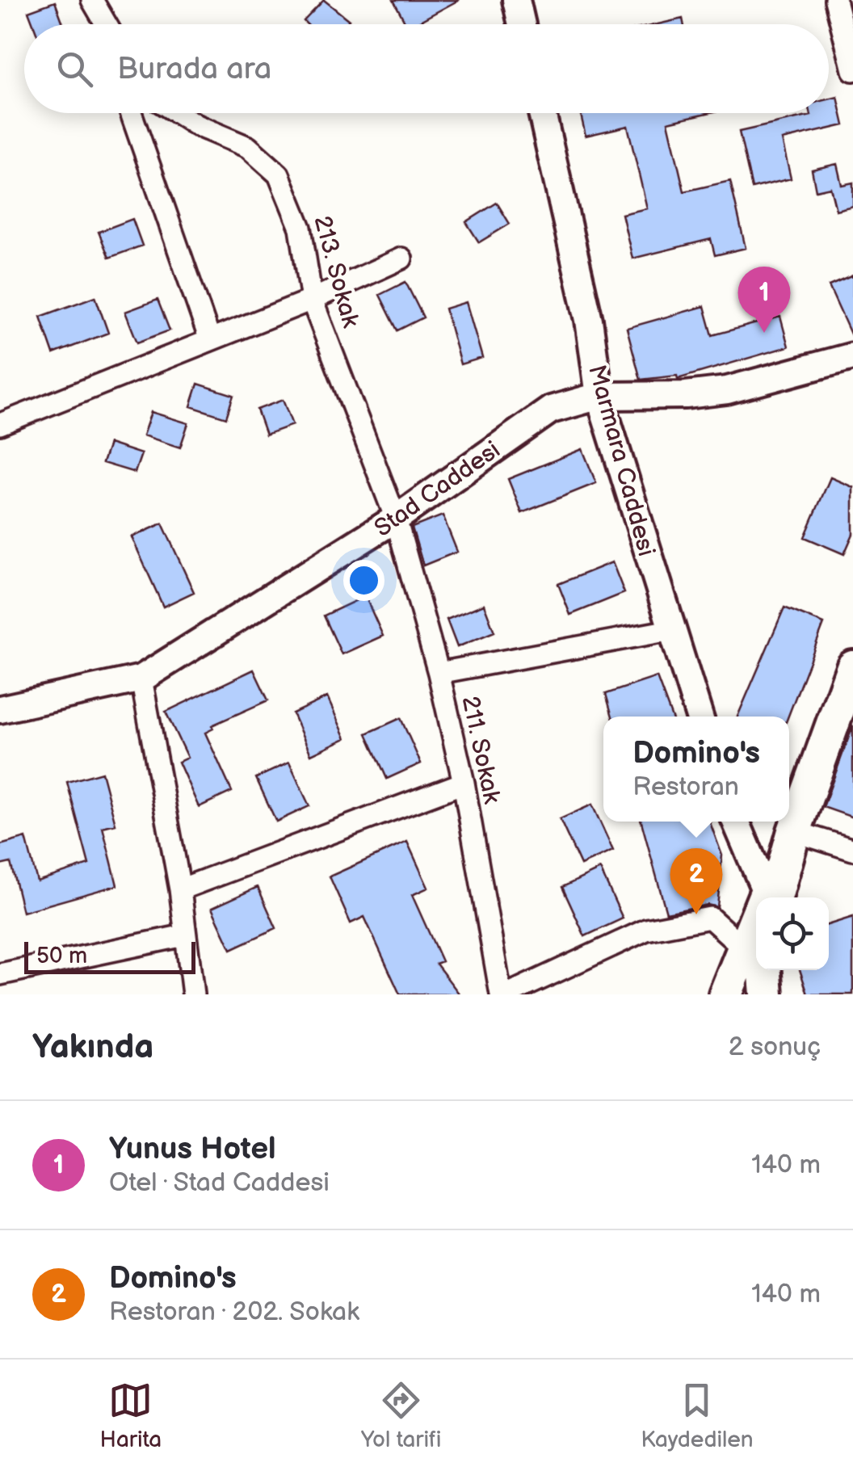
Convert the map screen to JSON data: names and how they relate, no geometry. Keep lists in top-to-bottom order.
{
  "streets": {
    "street": [
      "213. Sokak",
      "Marmara Caddesi",
      "Stad Caddesi",
      "211. Sokak"
    ]
  },
  "crossings": [
    ["213. Sokak", "Stad Caddesi"],
    ["213. Sokak", "211. Sokak"],
    ["Marmara Caddesi", "Stad Caddesi"],
    ["Stad Caddesi", "211. Sokak"]
  ],
  "scale_bar": "50 m",
  "page": {
    "search": "Burada ara",
    "pins": ["1", "2"],
    "popup": ["Domino's", "Restoran"],
    "scale": "50 m",
    "heading": ["Yakında", "2 sonuç"],
    "list": [
      {
        "mark": "1",
        "name": "Yunus Hotel",
        "note": "Otel · Stad Caddesi",
        "value": "140 m"
      },
      {
        "mark": "2",
        "name": "Domino's",
        "note": "Restoran · 202. Sokak",
        "value": "140 m"
      }
    ],
    "nav": ["Harita", "Yol tarifi", "Kaydedilen"]
  }
}
